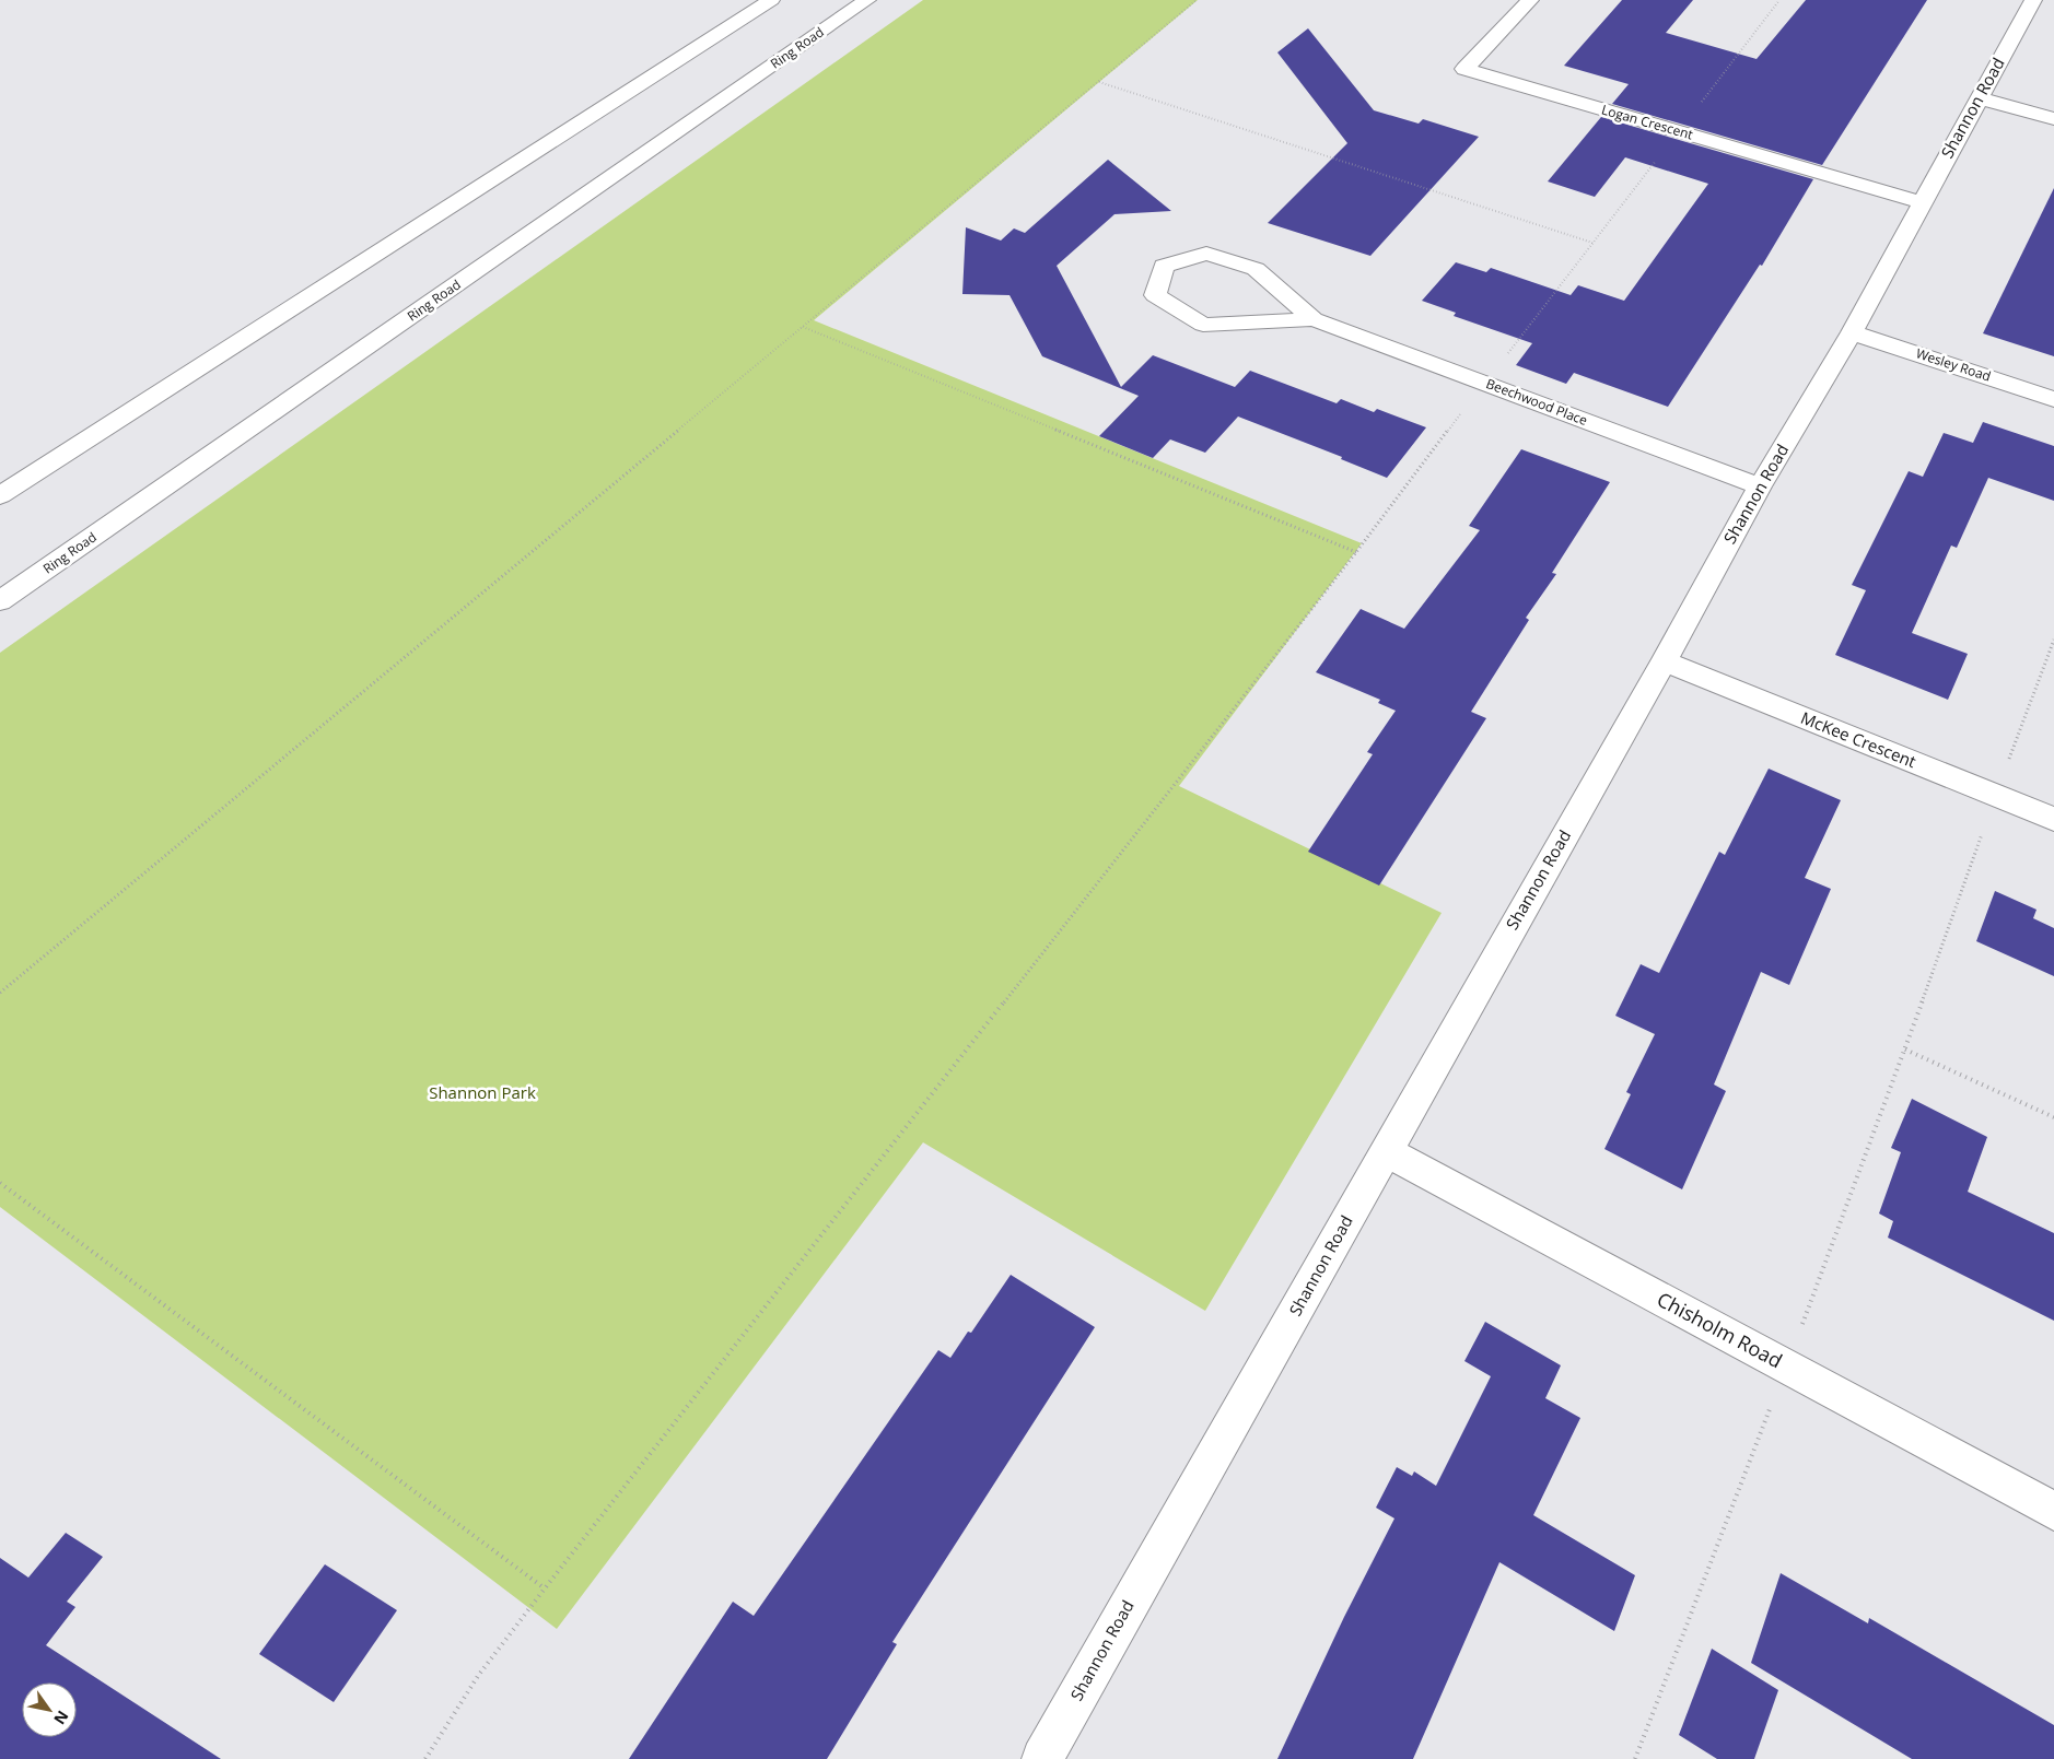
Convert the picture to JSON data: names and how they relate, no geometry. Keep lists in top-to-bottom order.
{
  "streets": {
    "main road": [
      "Ring Road",
      "Shannon Road",
      "Logan Crescent",
      "Wesley Road",
      "Beechwood Place",
      "McKee Crescent",
      "Chisholm Road"
    ]
  },
  "crossings": [
    ["Shannon Road", "Logan Crescent"],
    ["Shannon Road", "Wesley Road"],
    ["Shannon Road", "Beechwood Place"],
    ["Shannon Road", "McKee Crescent"],
    ["Shannon Road", "Chisholm Road"]
  ],
  "parks": ["Shannon Park"],
  "north": "bottom right"
}
